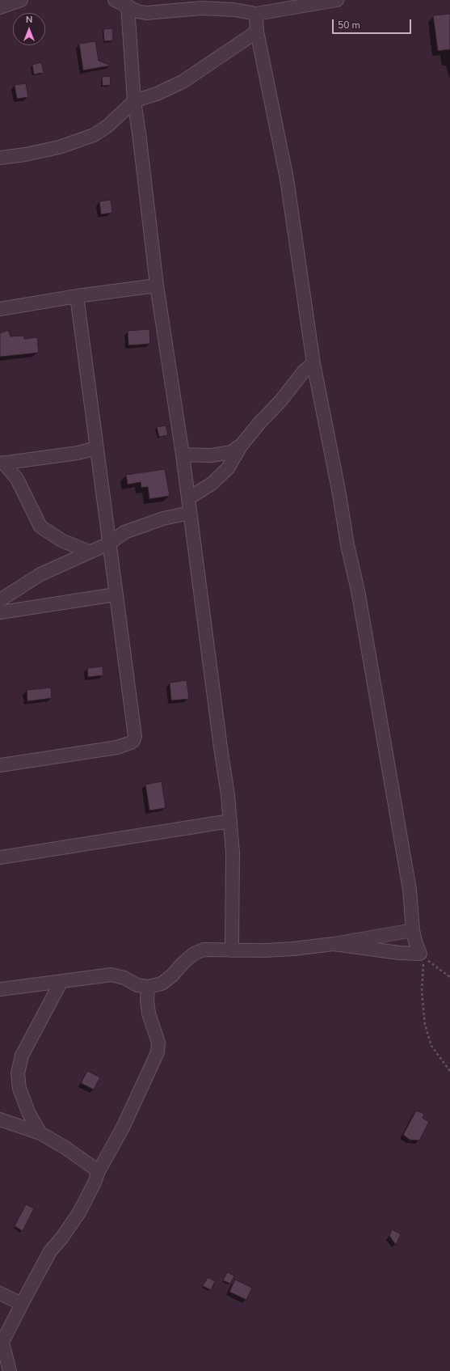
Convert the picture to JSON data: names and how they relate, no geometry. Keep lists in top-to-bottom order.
{
  "scale_bar": "50 m",
  "north": "top"
}
